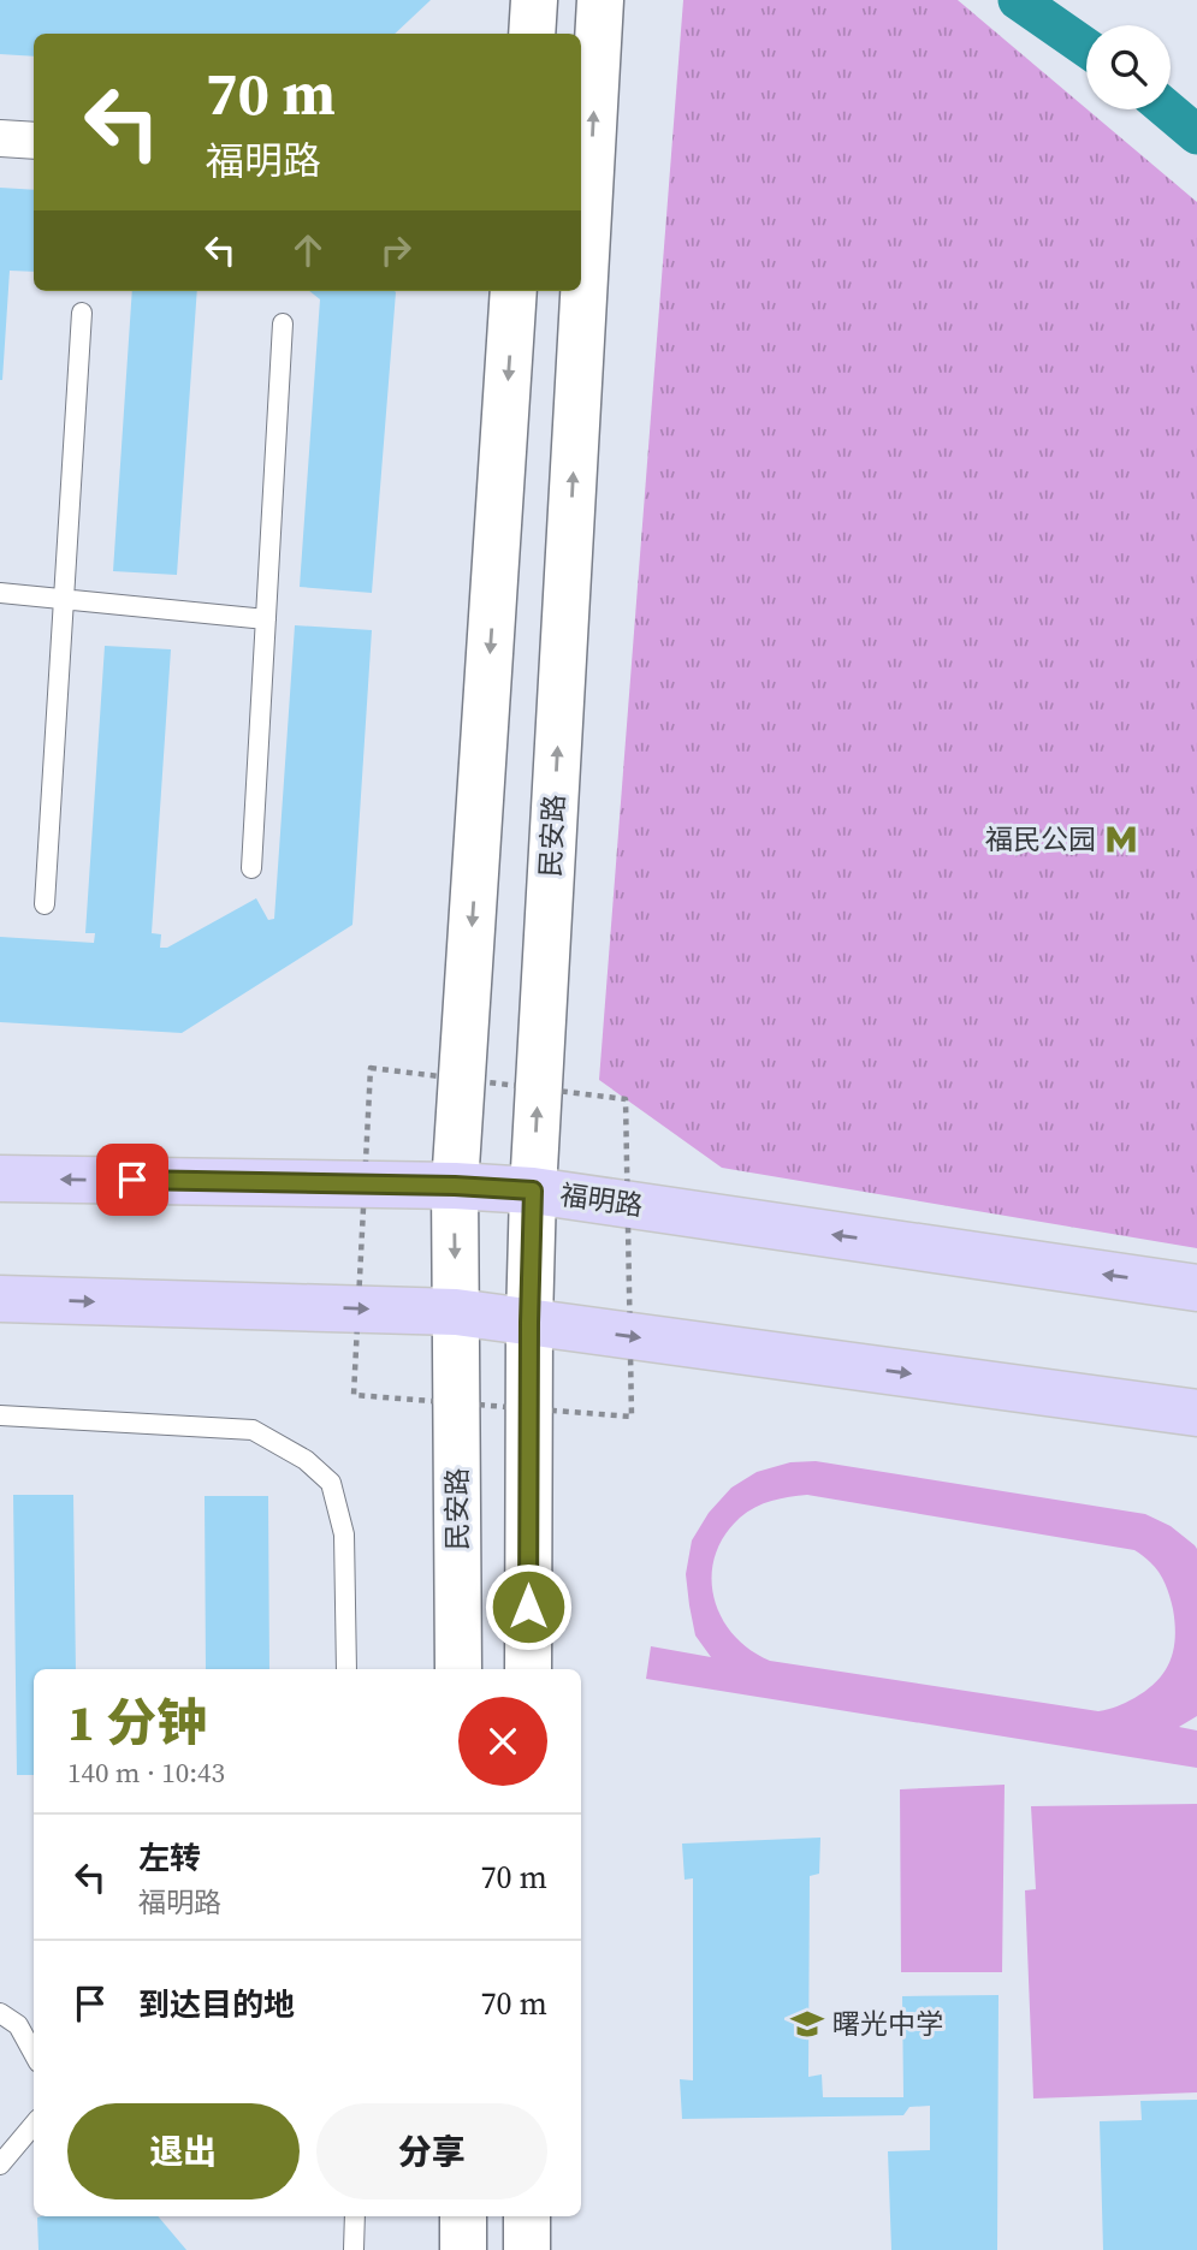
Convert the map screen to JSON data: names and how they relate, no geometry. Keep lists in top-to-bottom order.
{
  "streets": {
    "main road": ["民安路", "福明路"]
  },
  "crossings": [
    ["民安路", "福明路"]
  ],
  "places": {
    "metro station": ["福民公园"],
    "school or university": ["曙光中学"]
  },
  "page": {
    "turn": ["70 m", "福明路"],
    "heading": ["1 分钟", "140 m · 10:43"],
    "list": [
      {
        "name": "左转",
        "note": "福明路",
        "value": "70 m"
      },
      {
        "name": "到达目的地",
        "value": "70 m"
      }
    ],
    "buttons": ["退出", "分享"]
  }
}
